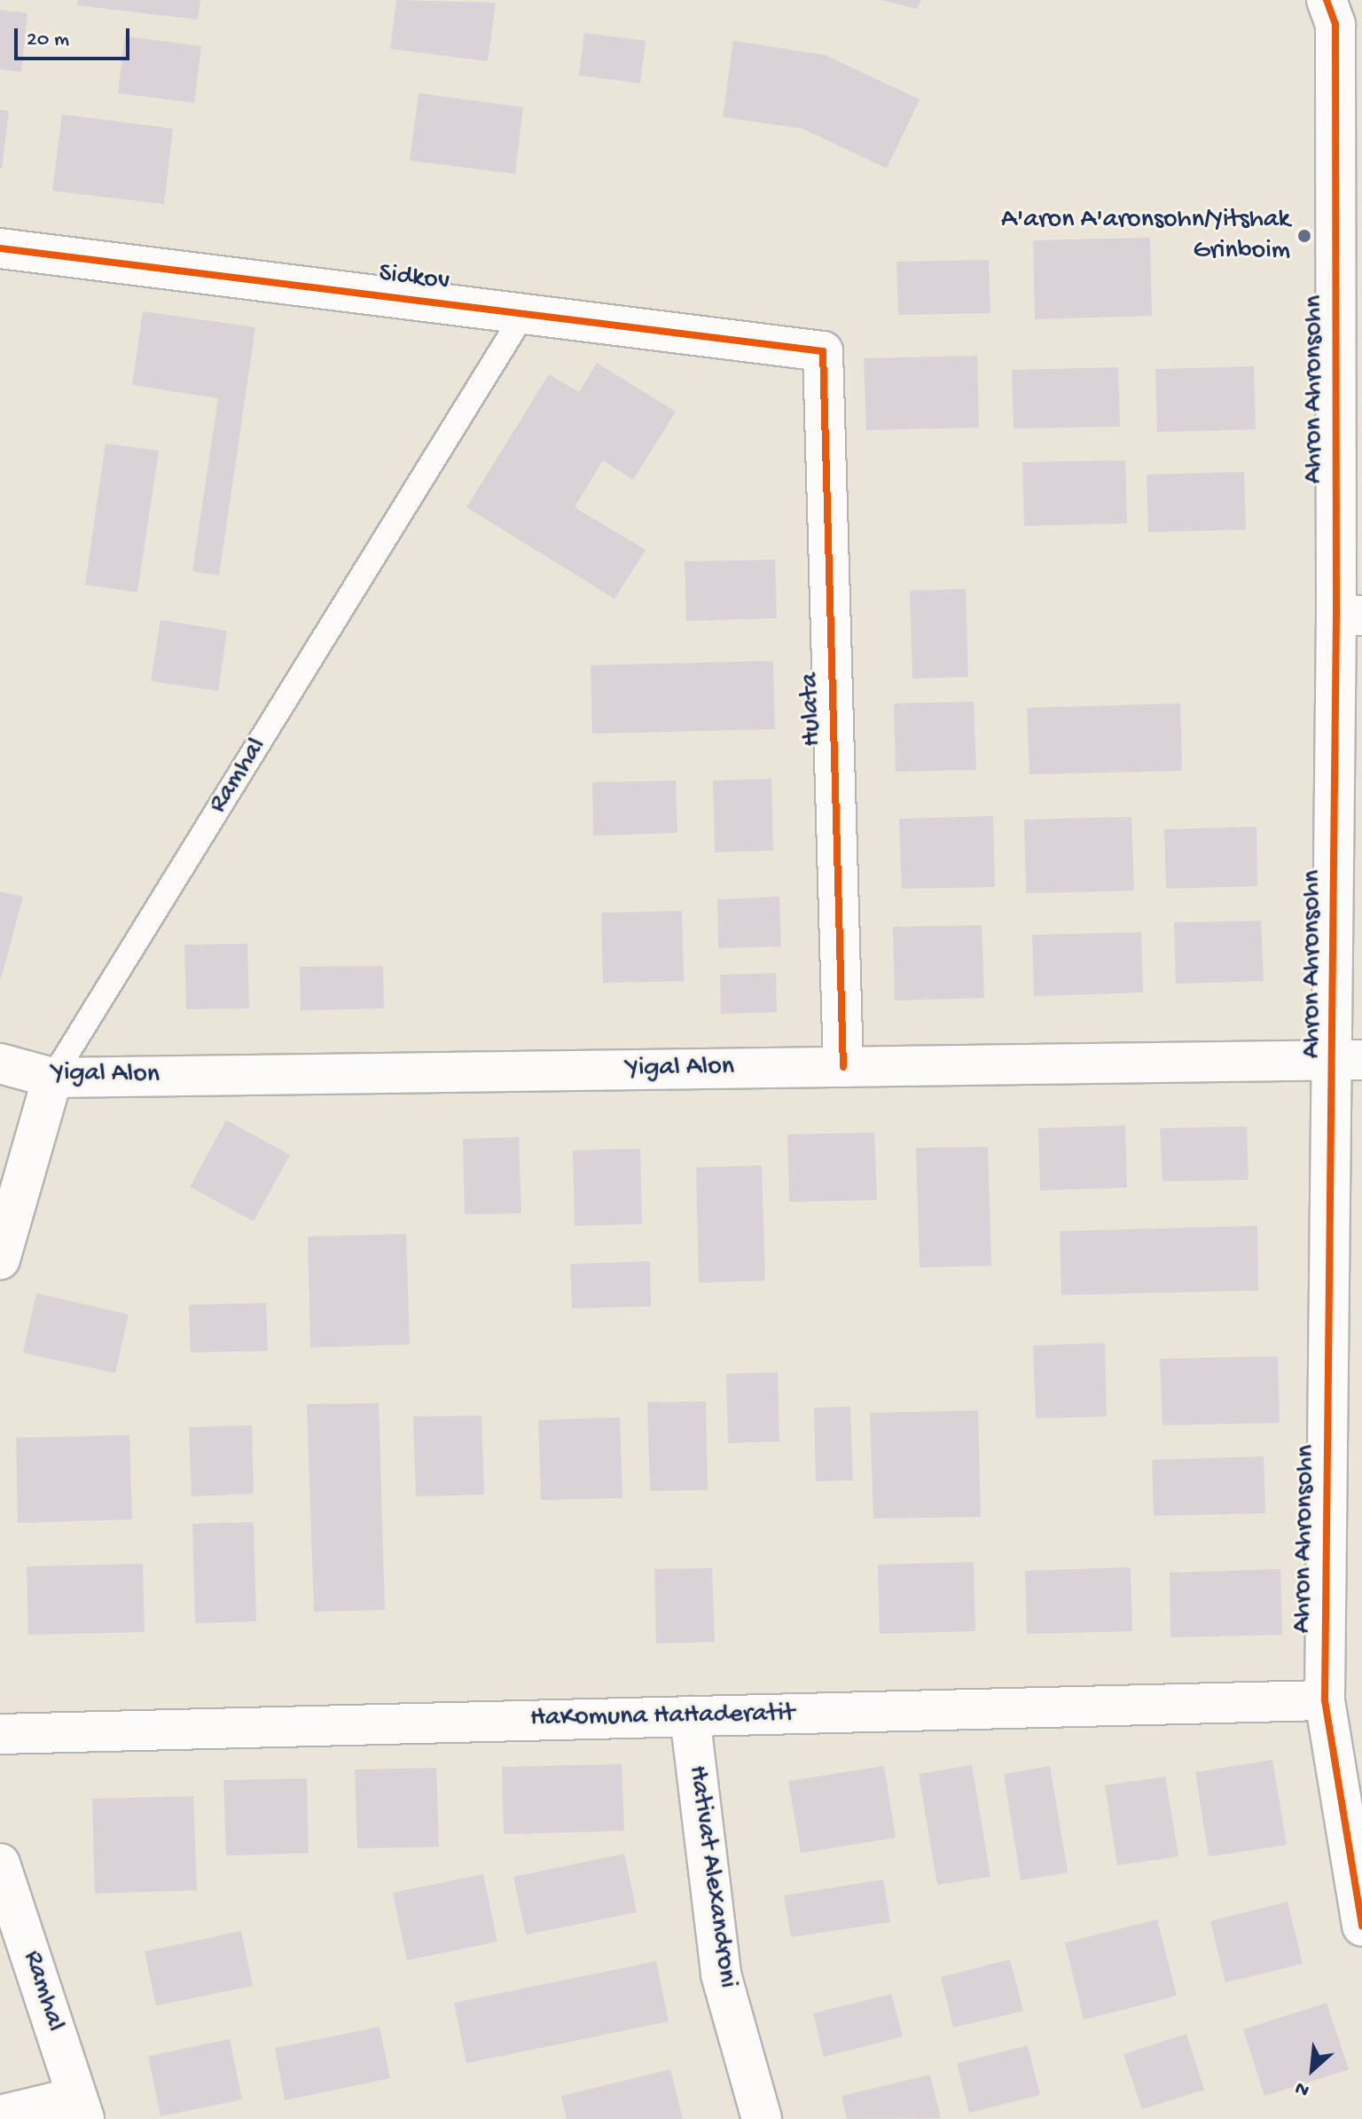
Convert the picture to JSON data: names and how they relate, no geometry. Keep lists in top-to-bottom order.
{
  "streets": {
    "street": [
      "Sidkov",
      "Ahron Ahronsohn",
      "Hulata",
      "Ramhal",
      "Yigal Alon",
      "HaKomuna HaHaderatit",
      "Hativat Alexandroni"
    ]
  },
  "crossings": [
    ["Sidkov", "Hulata"],
    ["Sidkov", "Ramhal"],
    ["Ahron Ahronsohn", "Yigal Alon"],
    ["Ahron Ahronsohn", "HaKomuna HaHaderatit"],
    ["Hulata", "Yigal Alon"],
    ["Ramhal", "Yigal Alon"],
    ["HaKomuna HaHaderatit", "Hativat Alexandroni"]
  ],
  "places": ["A'aron A'aronsohn/Yitshak Grinboim"],
  "scale_bar": "20 m",
  "north": "bottom left"
}
